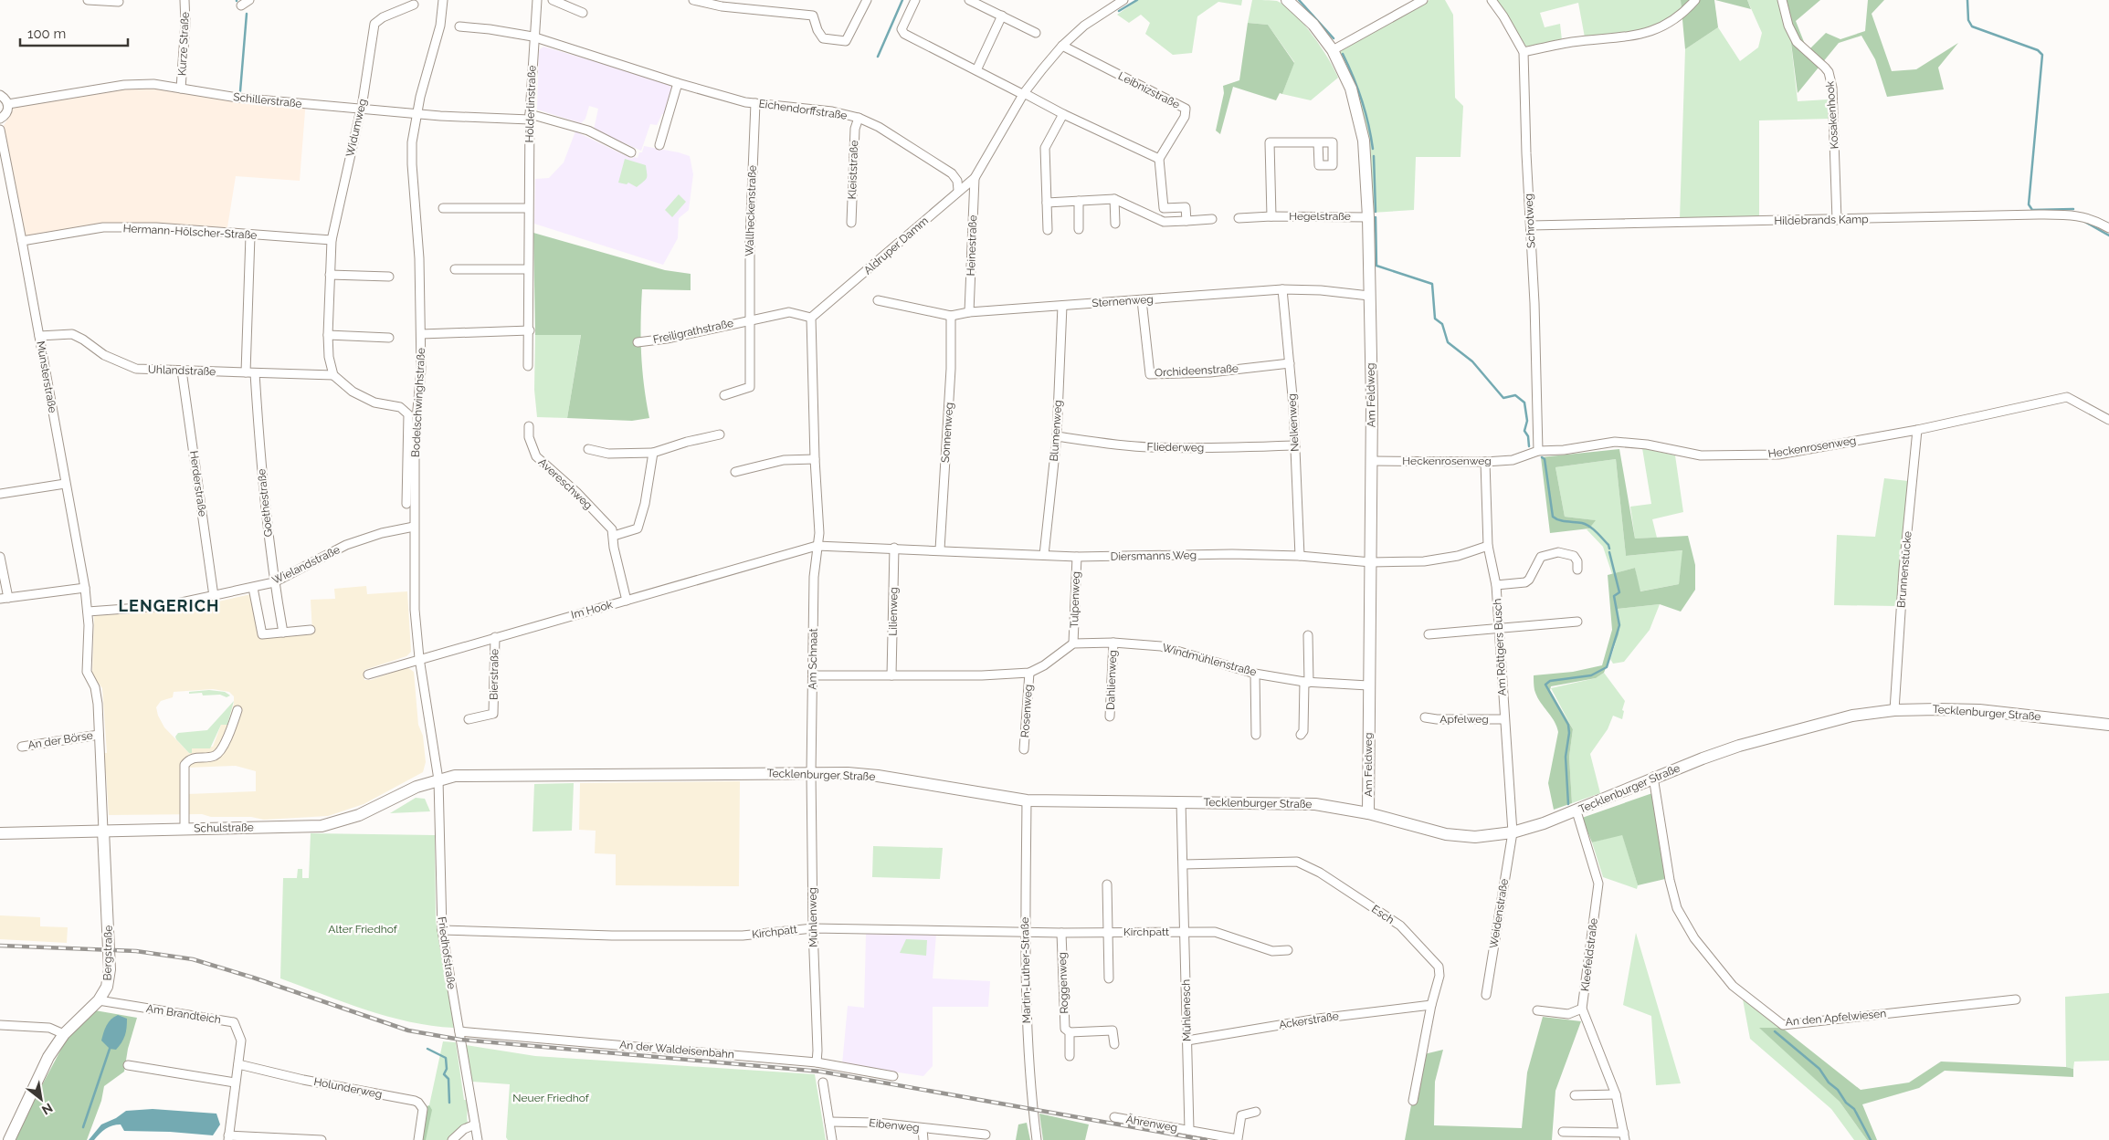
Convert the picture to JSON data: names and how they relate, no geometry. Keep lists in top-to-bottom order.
{
  "streets": {
    "street": [
      "Kurze Straße",
      "Leibnizstraße",
      "Schillerstraße",
      "Hölderlinstraße",
      "Eichendorffstraße",
      "Kosakenhook",
      "Widumweg",
      "Kleiststraße",
      "Wallheckenstraße",
      "Hegelstraße",
      "Hildebrands Kamp",
      "Schrotweg",
      "Hermann-Hölscher-Straße",
      "Aldruper Damm",
      "Heinestraße",
      "Sternenweg",
      "Freiligrathstraße",
      "Uhlandstraße",
      "Orchideenstraße",
      "Münsterstraße",
      "Am Feldweg",
      "Bodelschwinghstraße",
      "Nelkenweg",
      "Blumenweg",
      "Sonnenweg",
      "Fliederweg",
      "Heckenrosenweg",
      "Herderstraße",
      "Avereschweg",
      "Goethestraße",
      "Diersmanns Weg",
      "Wielandstraße",
      "Brunnenstücke",
      "Tulpenweg",
      "Im Hook",
      "Lilienweg",
      "Am Röttgers Busch",
      "Am Schnaat",
      "Windmühlenstraße",
      "Bierstraße",
      "Dahlienweg",
      "Rosenweg",
      "Tecklenburger Straße",
      "Apfelweg",
      "An der Börse",
      "Schulstraße",
      "Weidenstraße",
      "Esch",
      "Mühlenweg",
      "Kirchpatt",
      "Bergstraße",
      "Friedhofstraße",
      "Kleefeldstraße",
      "Martin-Luther-Straße",
      "Roggenweg",
      "Mühlenesch",
      "Am Brandteich",
      "An den Apfelwiesen",
      "Ackerstraße",
      "An der Waldeisenbahn",
      "Holunderweg",
      "Ährenweg",
      "Eibenweg"
    ]
  },
  "crossings": [
    ["Kurze Straße", "Schillerstraße"],
    ["Leibnizstraße", "Aldruper Damm"],
    ["Schillerstraße", "Hölderlinstraße"],
    ["Schillerstraße", "Widumweg"],
    ["Schillerstraße", "Bodelschwinghstraße"],
    ["Hölderlinstraße", "Eichendorffstraße"],
    ["Eichendorffstraße", "Kleiststraße"],
    ["Eichendorffstraße", "Wallheckenstraße"],
    ["Eichendorffstraße", "Aldruper Damm"],
    ["Kosakenhook", "Hildebrands Kamp"],
    ["Widumweg", "Hermann-Hölscher-Straße"],
    ["Widumweg", "Uhlandstraße"],
    ["Wallheckenstraße", "Freiligrathstraße"],
    ["Hegelstraße", "Am Feldweg"],
    ["Hildebrands Kamp", "Schrotweg"],
    ["Schrotweg", "Heckenrosenweg"],
    ["Hermann-Hölscher-Straße", "Münsterstraße"],
    ["Hermann-Hölscher-Straße", "Goethestraße"],
    ["Aldruper Damm", "Heinestraße"],
    ["Aldruper Damm", "Freiligrathstraße"],
    ["Heinestraße", "Sternenweg"],
    ["Sternenweg", "Orchideenstraße"],
    ["Sternenweg", "Am Feldweg"],
    ["Sternenweg", "Nelkenweg"],
    ["Sternenweg", "Blumenweg"],
    ["Sternenweg", "Sonnenweg"],
    ["Uhlandstraße", "Münsterstraße"],
    ["Uhlandstraße", "Herderstraße"],
    ["Uhlandstraße", "Goethestraße"],
    ["Orchideenstraße", "Nelkenweg"],
    ["Münsterstraße", "Wielandstraße"],
    ["Münsterstraße", "An der Börse"],
    ["Münsterstraße", "Bergstraße"],
    ["Am Feldweg", "Heckenrosenweg"],
    ["Am Feldweg", "Diersmanns Weg"],
    ["Am Feldweg", "Windmühlenstraße"],
    ["Am Feldweg", "Tecklenburger Straße"],
    ["Bodelschwinghstraße", "Wielandstraße"],
    ["Bodelschwinghstraße", "Im Hook"],
    ["Bodelschwinghstraße", "Tecklenburger Straße"],
    ["Bodelschwinghstraße", "Schulstraße"],
    ["Bodelschwinghstraße", "Friedhofstraße"],
    ["Nelkenweg", "Fliederweg"],
    ["Nelkenweg", "Diersmanns Weg"],
    ["Blumenweg", "Fliederweg"],
    ["Blumenweg", "Diersmanns Weg"],
    ["Sonnenweg", "Diersmanns Weg"],
    ["Heckenrosenweg", "Brunnenstücke"],
    ["Heckenrosenweg", "Am Röttgers Busch"],
    ["Herderstraße", "Wielandstraße"],
    ["Avereschweg", "Im Hook"],
    ["Goethestraße", "Wielandstraße"],
    ["Diersmanns Weg", "Tulpenweg"],
    ["Diersmanns Weg", "Im Hook"],
    ["Diersmanns Weg", "Lilienweg"],
    ["Diersmanns Weg", "Am Röttgers Busch"],
    ["Diersmanns Weg", "Am Schnaat"],
    ["Brunnenstücke", "Tecklenburger Straße"],
    ["Tulpenweg", "Windmühlenstraße"],
    ["Im Hook", "Am Schnaat"],
    ["Im Hook", "Bierstraße"],
    ["Am Röttgers Busch", "Tecklenburger Straße"],
    ["Am Röttgers Busch", "Apfelweg"],
    ["Am Röttgers Busch", "Weidenstraße"],
    ["Am Schnaat", "Tecklenburger Straße"],
    ["Am Schnaat", "Mühlenweg"],
    ["Windmühlenstraße", "Dahlienweg"],
    ["Tecklenburger Straße", "Schulstraße"],
    ["Tecklenburger Straße", "Weidenstraße"],
    ["Tecklenburger Straße", "Mühlenweg"],
    ["Tecklenburger Straße", "Friedhofstraße"],
    ["Tecklenburger Straße", "Kleefeldstraße"],
    ["Tecklenburger Straße", "Martin-Luther-Straße"],
    ["Tecklenburger Straße", "Mühlenesch"],
    ["Tecklenburger Straße", "An den Apfelwiesen"],
    ["An der Börse", "Bergstraße"],
    ["Schulstraße", "Bergstraße"],
    ["Schulstraße", "Friedhofstraße"],
    ["Esch", "Mühlenesch"],
    ["Esch", "Ackerstraße"],
    ["Mühlenweg", "Kirchpatt"],
    ["Mühlenweg", "An der Waldeisenbahn"],
    ["Kirchpatt", "Friedhofstraße"],
    ["Kirchpatt", "Martin-Luther-Straße"],
    ["Kirchpatt", "Roggenweg"],
    ["Kirchpatt", "Mühlenesch"],
    ["Bergstraße", "Am Brandteich"],
    ["Friedhofstraße", "An der Waldeisenbahn"],
    ["Mühlenesch", "Ackerstraße"],
    ["Mühlenesch", "Ährenweg"],
    ["Am Brandteich", "Holunderweg"]
  ],
  "districts": ["LENGERICH"],
  "parks": ["Alter Friedhof", "Neuer Friedhof"],
  "scale_bar": "100 m",
  "north": "bottom right"
}
